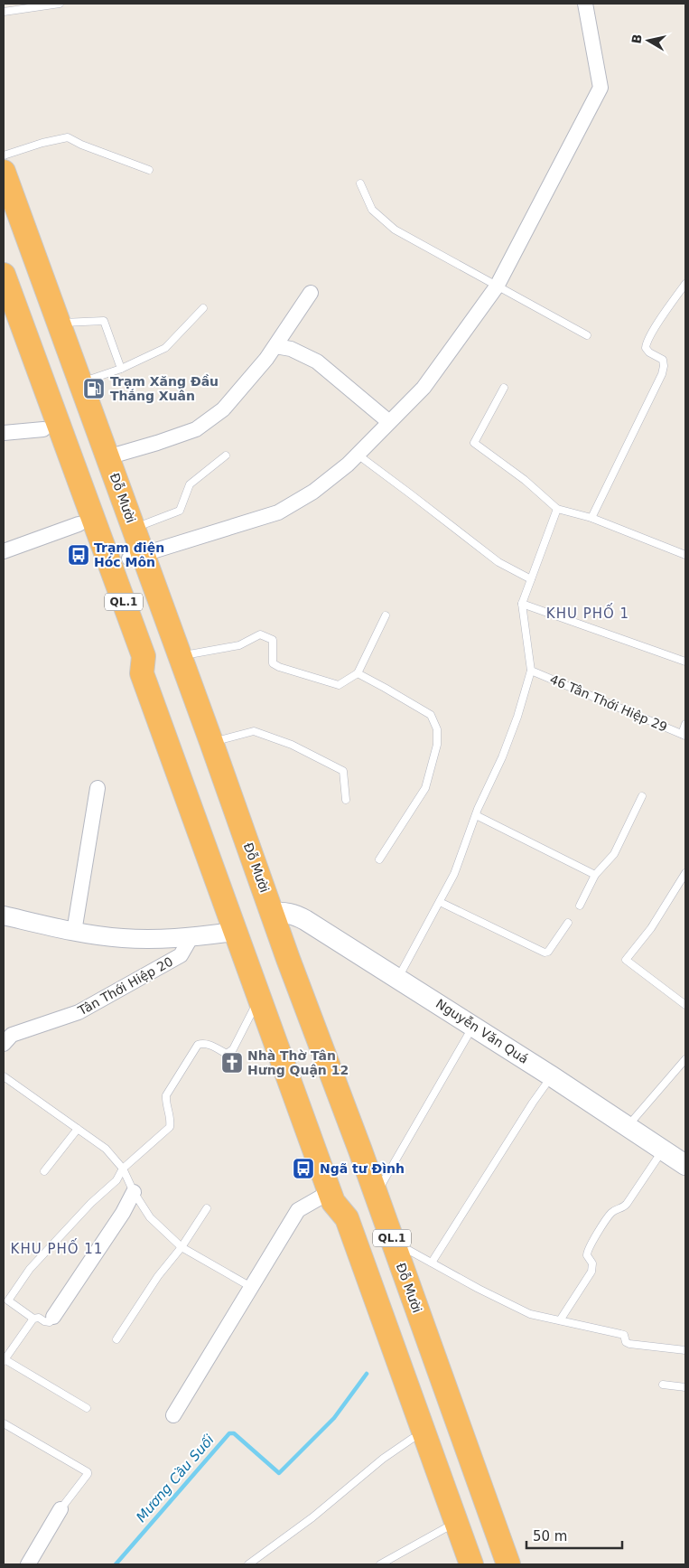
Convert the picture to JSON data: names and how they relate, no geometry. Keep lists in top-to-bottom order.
{
  "streets": {
    "highway": ["Đỗ Mười", "QL.1"],
    "main road": ["Nguyễn Văn Quá"],
    "street": ["Tân Thới Hiệp 20"],
    "lane": ["46 Tân Thới Hiệp 29"]
  },
  "crossings": [
    ["Đỗ Mười", "Nguyễn Văn Quá"]
  ],
  "districts": ["KHU PHỐ 1", "KHU PHỐ 11"],
  "water": ["Mương Cầu Suối"],
  "places": {
    "fuel station": ["Trạm Xăng Đầu Thắng Xuân"],
    "bus stop": ["Trạm điện Hóc Môn", "Ngã tư Đình"],
    "church": ["Nhà Thờ Tân Hưng Quận 12"]
  },
  "scale_bar": "50 m",
  "north": "left"
}
